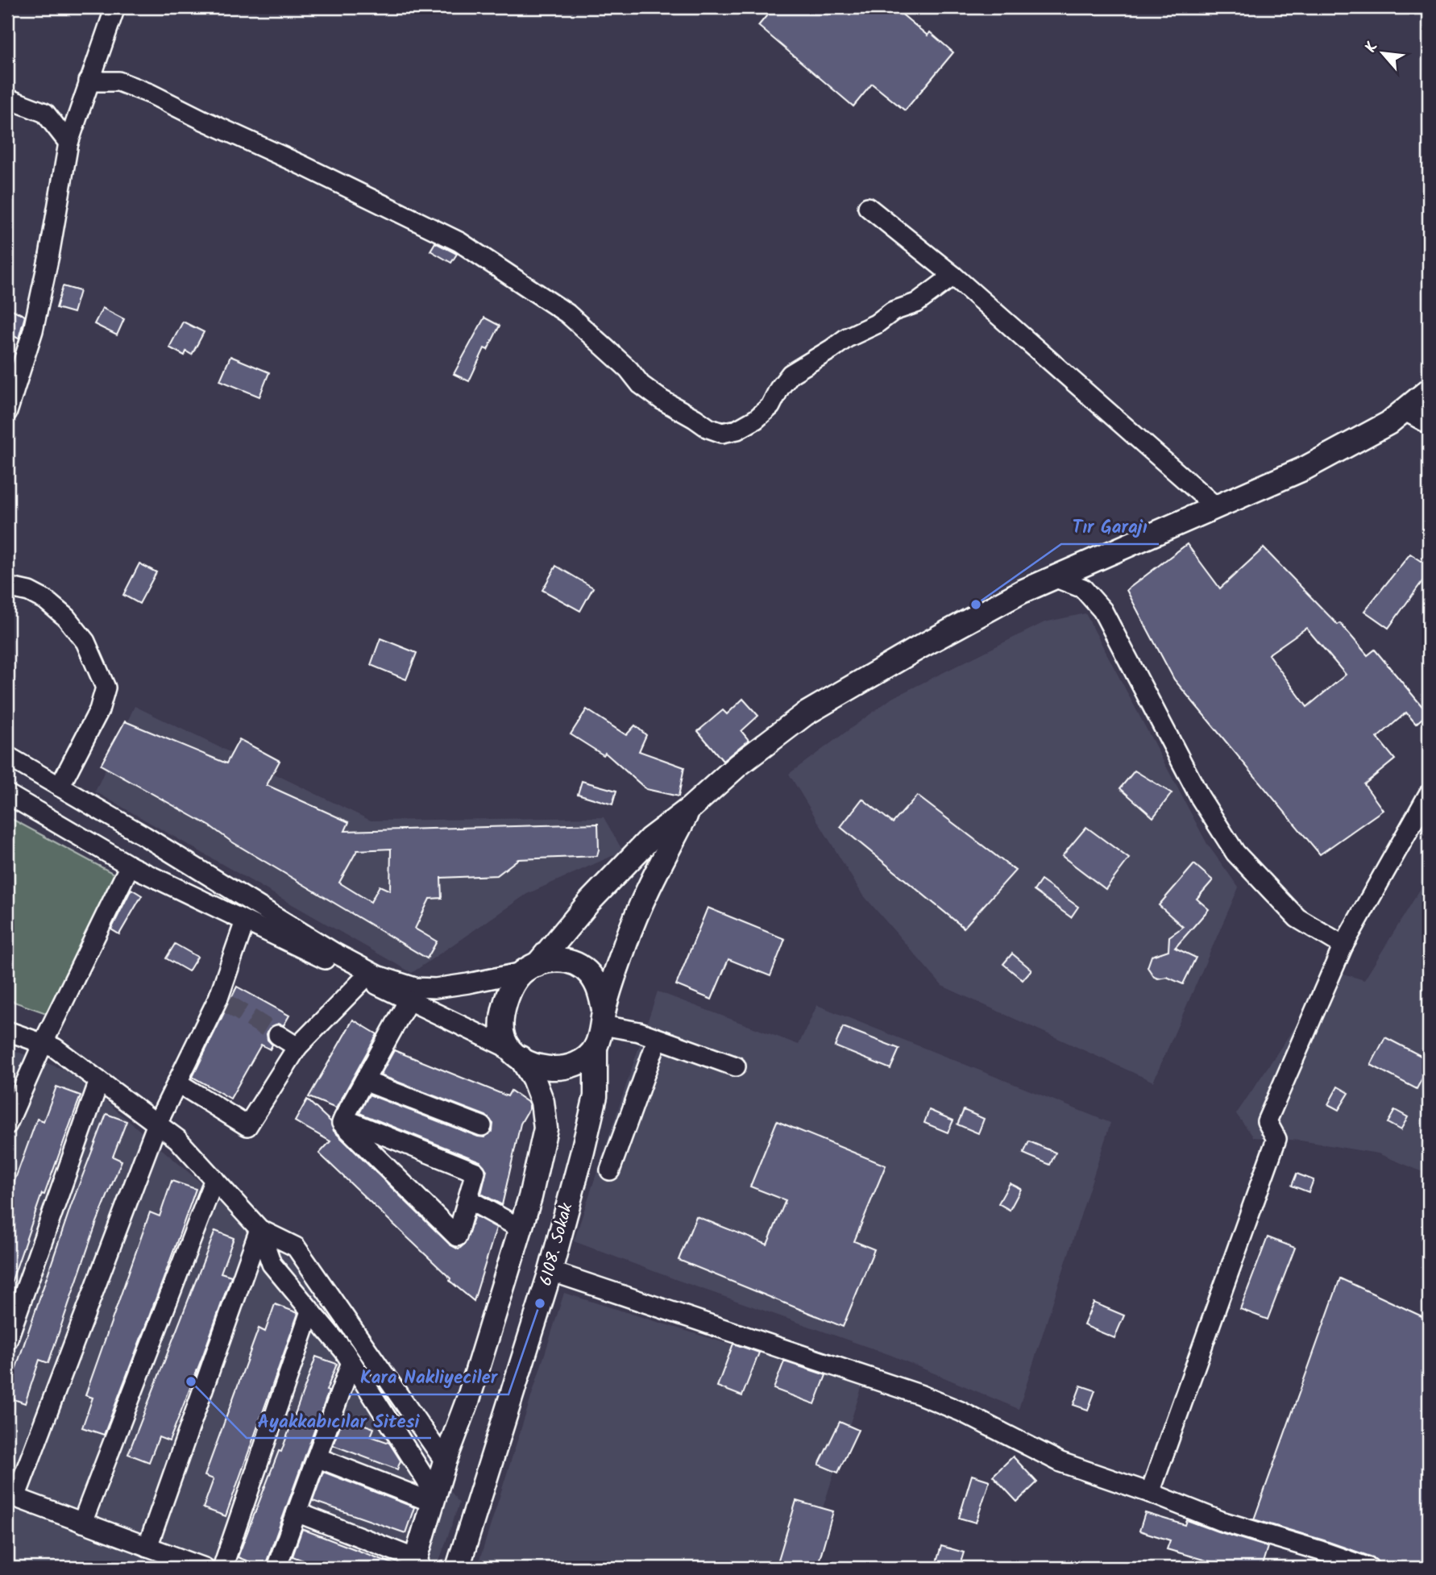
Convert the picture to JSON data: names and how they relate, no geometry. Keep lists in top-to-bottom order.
{
  "streets": {
    "main road": ["6108. Sokak"]
  },
  "places": ["Tır Garajı", "Kara Nakliyeciler", "Ayakkabıcılar Sitesi"],
  "north": "top left"
}
